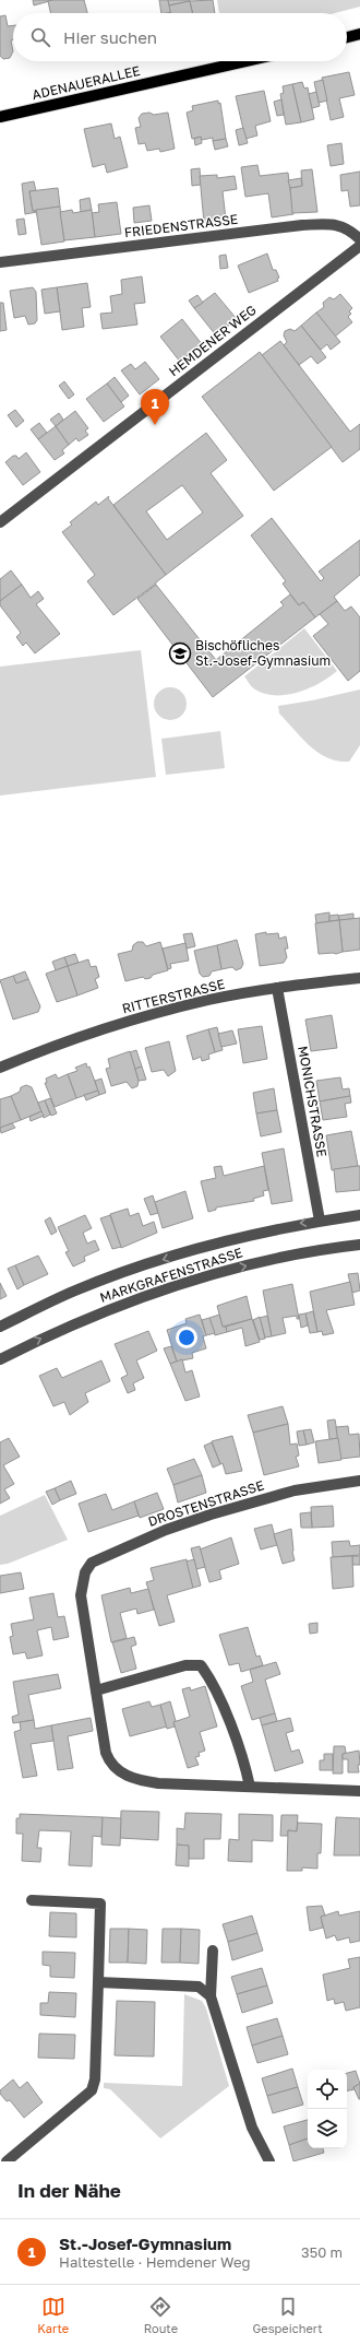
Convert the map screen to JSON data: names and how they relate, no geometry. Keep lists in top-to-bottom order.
{
  "streets": {
    "main road": ["ADENAUERALLEE"],
    "street": [
      "FRIEDENSTRASSE",
      "HEMDENER WEG",
      "RITTERSTRASSE",
      "MONICHSTRASSE",
      "MARKGRAFENSTRASSE",
      "DROSTENSTRASSE"
    ]
  },
  "crossings": [
    ["RITTERSTRASSE", "MONICHSTRASSE"],
    ["MONICHSTRASSE", "MARKGRAFENSTRASSE"]
  ],
  "places": {
    "school or university": ["Bischöfliches St.-Josef-Gymnasium"]
  },
  "page": {
    "search": "Hier suchen",
    "pins": "1",
    "heading": "In der Nähe",
    "list": [
      {
        "mark": "1",
        "name": "St.-Josef-Gymnasium",
        "note": "Haltestelle · Hemdener Weg",
        "value": "350 m"
      }
    ],
    "nav": ["Karte", "Route", "Gespeichert"]
  }
}
